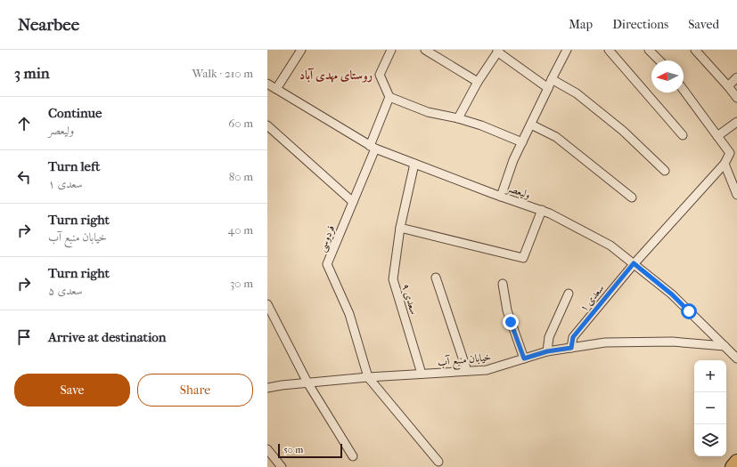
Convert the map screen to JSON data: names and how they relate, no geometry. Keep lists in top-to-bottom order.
{
  "streets": {
    "street": [
      "ولیعصر",
      "فردوسی",
      "سعدی ۱",
      "سعدی ۹",
      "خیابان منبع آب"
    ]
  },
  "crossings": [
    ["ولیعصر", "فردوسی"],
    ["ولیعصر", "سعدی ۱"],
    ["ولیعصر", "سعدی ۹"],
    ["ولیعصر", "خیابان منبع آب"],
    ["فردوسی", "خیابان منبع آب"],
    ["سعدی ۱", "خیابان منبع آب"],
    ["سعدی ۹", "خیابان منبع آب"]
  ],
  "districts": ["روستای مهدی آباد"],
  "scale_bar": "50 m",
  "north": "left",
  "page": {
    "header": "Nearbee",
    "nav": ["Map", "Directions", "Saved"],
    "heading": ["3 min", "Walk · 210 m"],
    "list": [
      ["Continue", "ولیعصر", "60 m"],
      ["Turn left", "سعدی ۱", "80 m"],
      ["Turn right", "خیابان منبع آب", "40 m"],
      ["Turn right", "سعدی ۵", "30 m"],
      "Arrive at destination"
    ],
    "map_buttons": ["+", "−"],
    "buttons": ["Save", "Share"],
    "scale": "50 m"
  }
}
